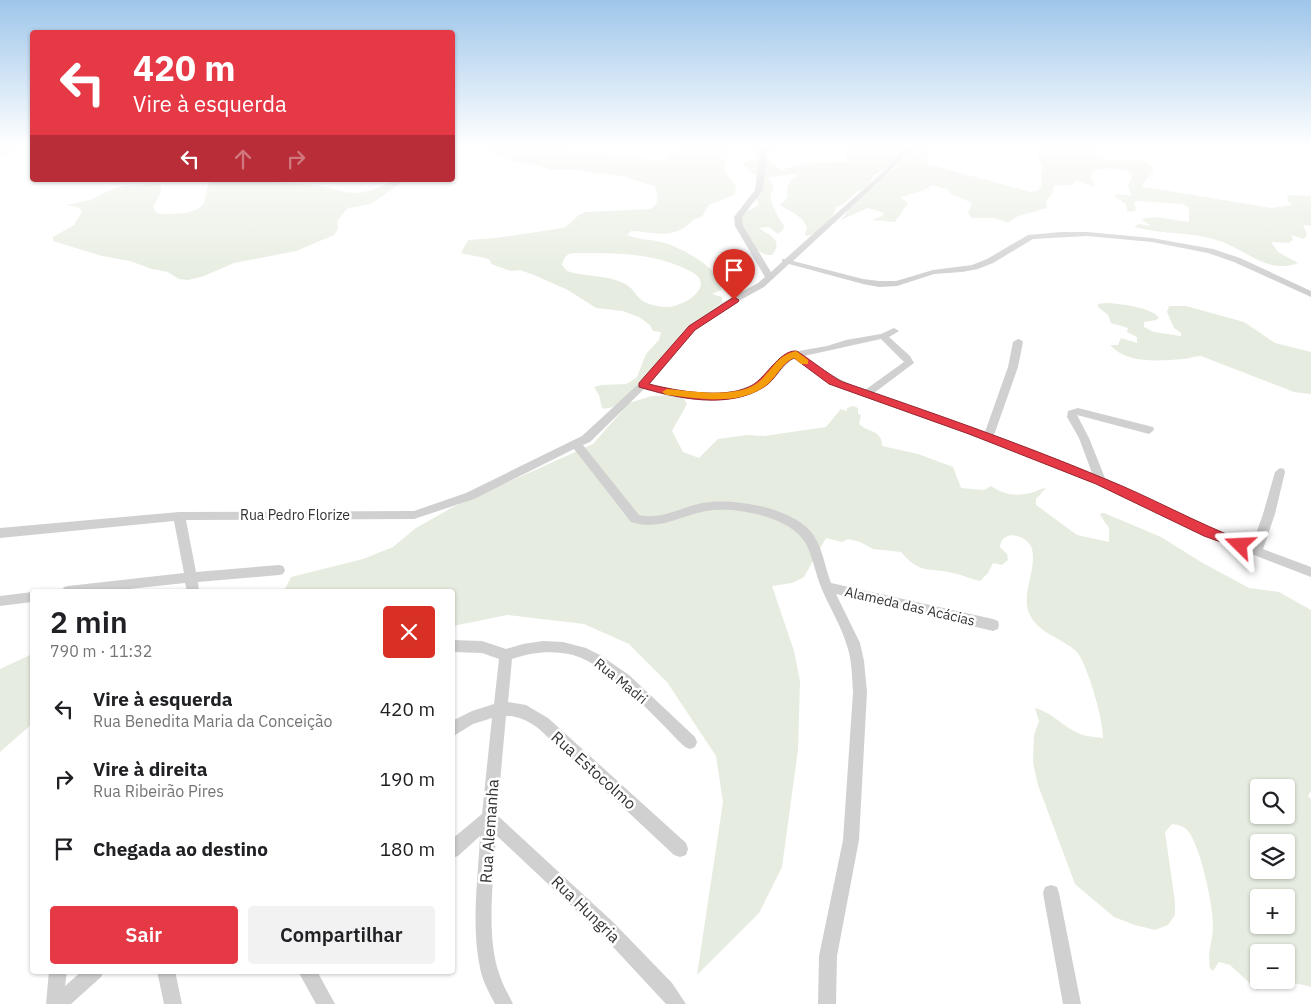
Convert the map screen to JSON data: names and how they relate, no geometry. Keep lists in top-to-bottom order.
{
  "streets": {
    "street": [
      "Rua Pedro Florize",
      "Alameda das Acácias",
      "Rua Madri",
      "Rua Estocolmo",
      "Rua Alemanha",
      "Rua Hungria"
    ]
  },
  "crossings": [
    ["Rua Madri", "Rua Alemanha"],
    ["Rua Estocolmo", "Rua Alemanha"],
    ["Rua Alemanha", "Rua Hungria"]
  ],
  "page": {
    "turn": ["420 m", "Vire à esquerda"],
    "heading": ["2 min", "790 m · 11:32"],
    "list": [
      {
        "name": "Vire à esquerda",
        "note": "Rua Benedita Maria da Conceição",
        "value": "420 m"
      },
      {
        "name": "Vire à direita",
        "note": "Rua Ribeirão Pires",
        "value": "190 m"
      },
      {
        "name": "Chegada ao destino",
        "value": "180 m"
      }
    ],
    "map_buttons": ["+", "−"],
    "buttons": ["Sair", "Compartilhar"]
  }
}
